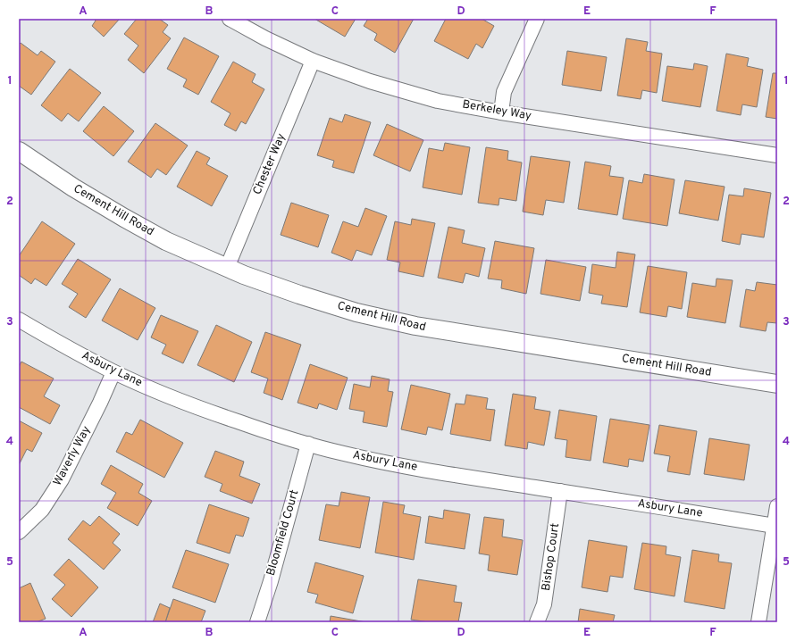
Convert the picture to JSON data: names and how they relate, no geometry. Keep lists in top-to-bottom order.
{
  "streets": {
    "street": [
      "Berkeley Way",
      "Chester Way",
      "Cement Hill Road",
      "Asbury Lane",
      "Waverly Way",
      "Bloomfield Court",
      "Bishop Court"
    ]
  },
  "crossings": [
    ["Berkeley Way", "Chester Way"],
    ["Chester Way", "Cement Hill Road"],
    ["Asbury Lane", "Waverly Way"],
    ["Asbury Lane", "Bloomfield Court"],
    ["Asbury Lane", "Bishop Court"]
  ],
  "grid": {
    "columns": [
      "A",
      "B",
      "C",
      "D",
      "E",
      "F"
    ],
    "rows": [
      "1",
      "2",
      "3",
      "4",
      "5"
    ]
  }
}
